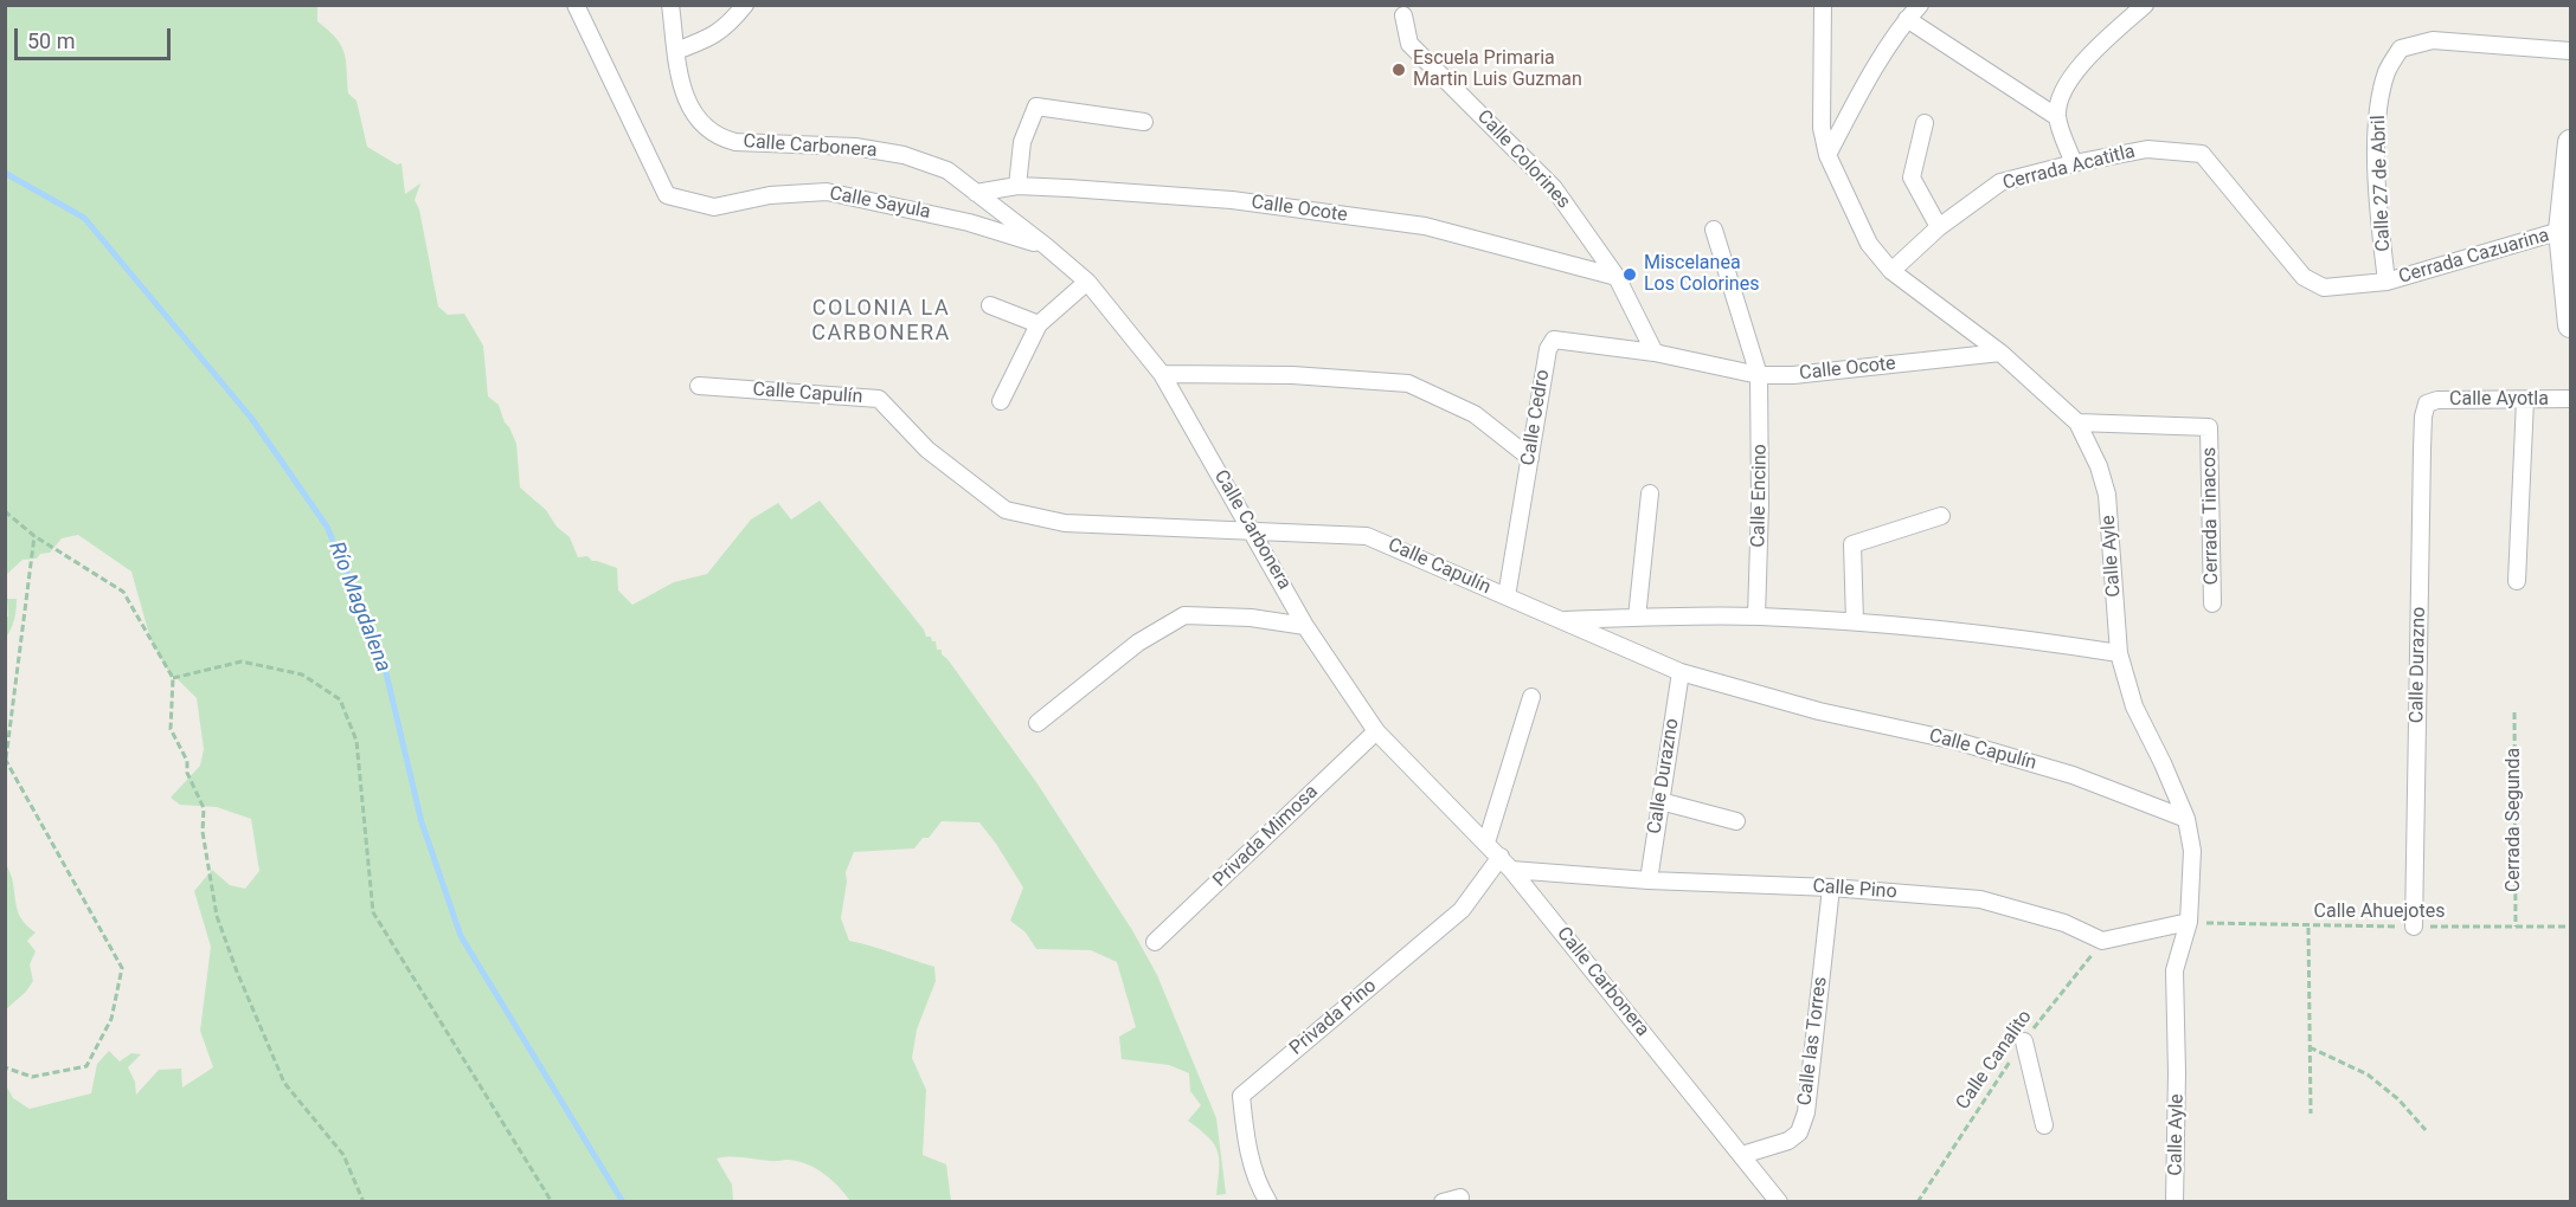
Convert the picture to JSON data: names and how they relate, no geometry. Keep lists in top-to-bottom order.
{
  "streets": {
    "street": [
      "Calle Carbonera",
      "Calle Colorines",
      "Cerrada Acatitla",
      "Calle 27 de Abril",
      "Calle Sayula",
      "Calle Ocote",
      "Cerrada Cazuarina",
      "Calle Capulín",
      "Calle Ayotla",
      "Calle Cedro",
      "Calle Encino",
      "Cerrada Tinacos",
      "Calle Ayle",
      "Calle Durazno",
      "Privada Mimosa",
      "Calle Pino",
      "Privada Pino",
      "Calle las Torres"
    ],
    "path": ["Cerrada Segunda", "Calle Ahuejotes", "Calle Canalito"]
  },
  "crossings": [
    ["Calle Carbonera", "Calle Sayula"],
    ["Calle Carbonera", "Calle Ocote"],
    ["Calle Carbonera", "Calle Capulín"],
    ["Calle Carbonera", "Privada Mimosa"],
    ["Calle Carbonera", "Calle Pino"],
    ["Calle Carbonera", "Privada Pino"],
    ["Calle Carbonera", "Calle las Torres"],
    ["Calle Colorines", "Calle Ocote"],
    ["Calle Colorines", "Calle Cedro"],
    ["Cerrada Acatitla", "Calle 27 de Abril"],
    ["Cerrada Acatitla", "Cerrada Cazuarina"],
    ["Cerrada Acatitla", "Calle Ayle"],
    ["Calle 27 de Abril", "Cerrada Cazuarina"],
    ["Calle Ocote", "Calle Cedro"],
    ["Calle Ocote", "Calle Encino"],
    ["Calle Ocote", "Calle Ayle"],
    ["Calle Capulín", "Calle Cedro"],
    ["Calle Capulín", "Calle Ayle"],
    ["Calle Capulín", "Calle Durazno"],
    ["Calle Ayotla", "Calle Durazno"],
    ["Cerrada Tinacos", "Calle Ayle"],
    ["Calle Ayle", "Calle Ahuejotes"],
    ["Calle Durazno", "Calle Pino"],
    ["Calle Durazno", "Calle Ahuejotes"],
    ["Cerrada Segunda", "Calle Ahuejotes"],
    ["Calle Pino", "Privada Pino"],
    ["Calle Pino", "Calle las Torres"],
    ["Calle Pino", "Calle Canalito"]
  ],
  "districts": ["COLONIA LA CARBONERA"],
  "water": ["Río Magdalena"],
  "places": ["Escuela Primaria Martin Luis Guzman", "Miscelanea Los Colorines"],
  "scale_bar": "50 m"
}
